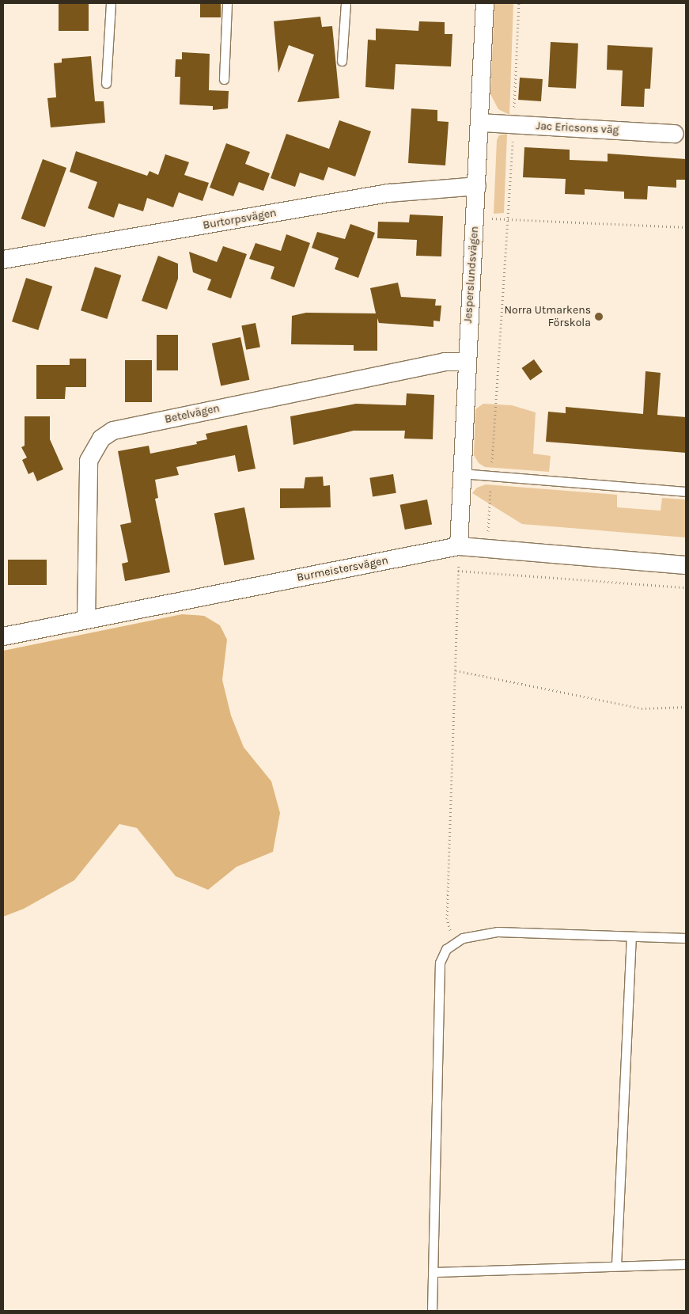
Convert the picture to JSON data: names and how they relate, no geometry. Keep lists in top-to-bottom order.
{
  "streets": {
    "street": [
      "Jac Ericsons väg",
      "Burtorpsvägen",
      "Jesperslundsvägen",
      "Betelvägen",
      "Burmeistersvägen"
    ]
  },
  "crossings": [
    ["Jac Ericsons väg", "Jesperslundsvägen"],
    ["Burtorpsvägen", "Jesperslundsvägen"],
    ["Jesperslundsvägen", "Betelvägen"],
    ["Jesperslundsvägen", "Burmeistersvägen"],
    ["Betelvägen", "Burmeistersvägen"]
  ],
  "places": ["Norra Utmarkens Förskola"]
}
